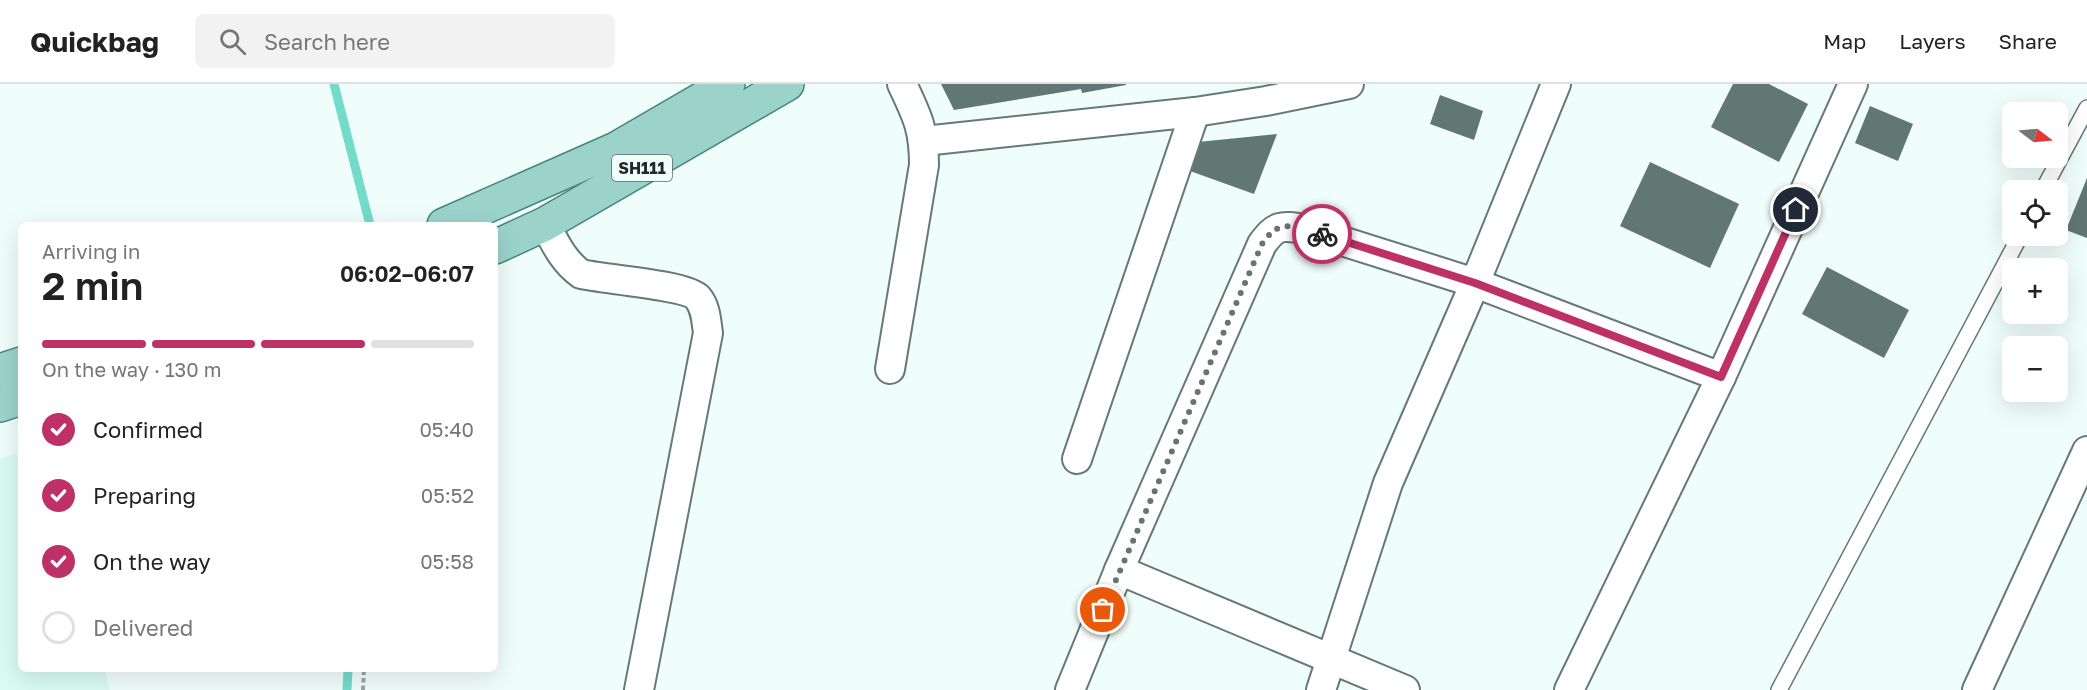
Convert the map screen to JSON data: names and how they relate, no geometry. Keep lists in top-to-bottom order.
{
  "streets": {
    "main road": ["SH111"]
  },
  "north": "right",
  "page": {
    "header": "Quickbag",
    "search": "Search here",
    "nav": ["Map", "Layers", "Share"],
    "map_buttons": ["+", "−"],
    "heading": ["2 min", "Arriving in", "06:02–06:07"],
    "bar": "On the way · 130 m",
    "list": [
      ["Confirmed", "05:40"],
      ["Preparing", "05:52"],
      ["On the way", "05:58"],
      "Delivered"
    ]
  }
}
